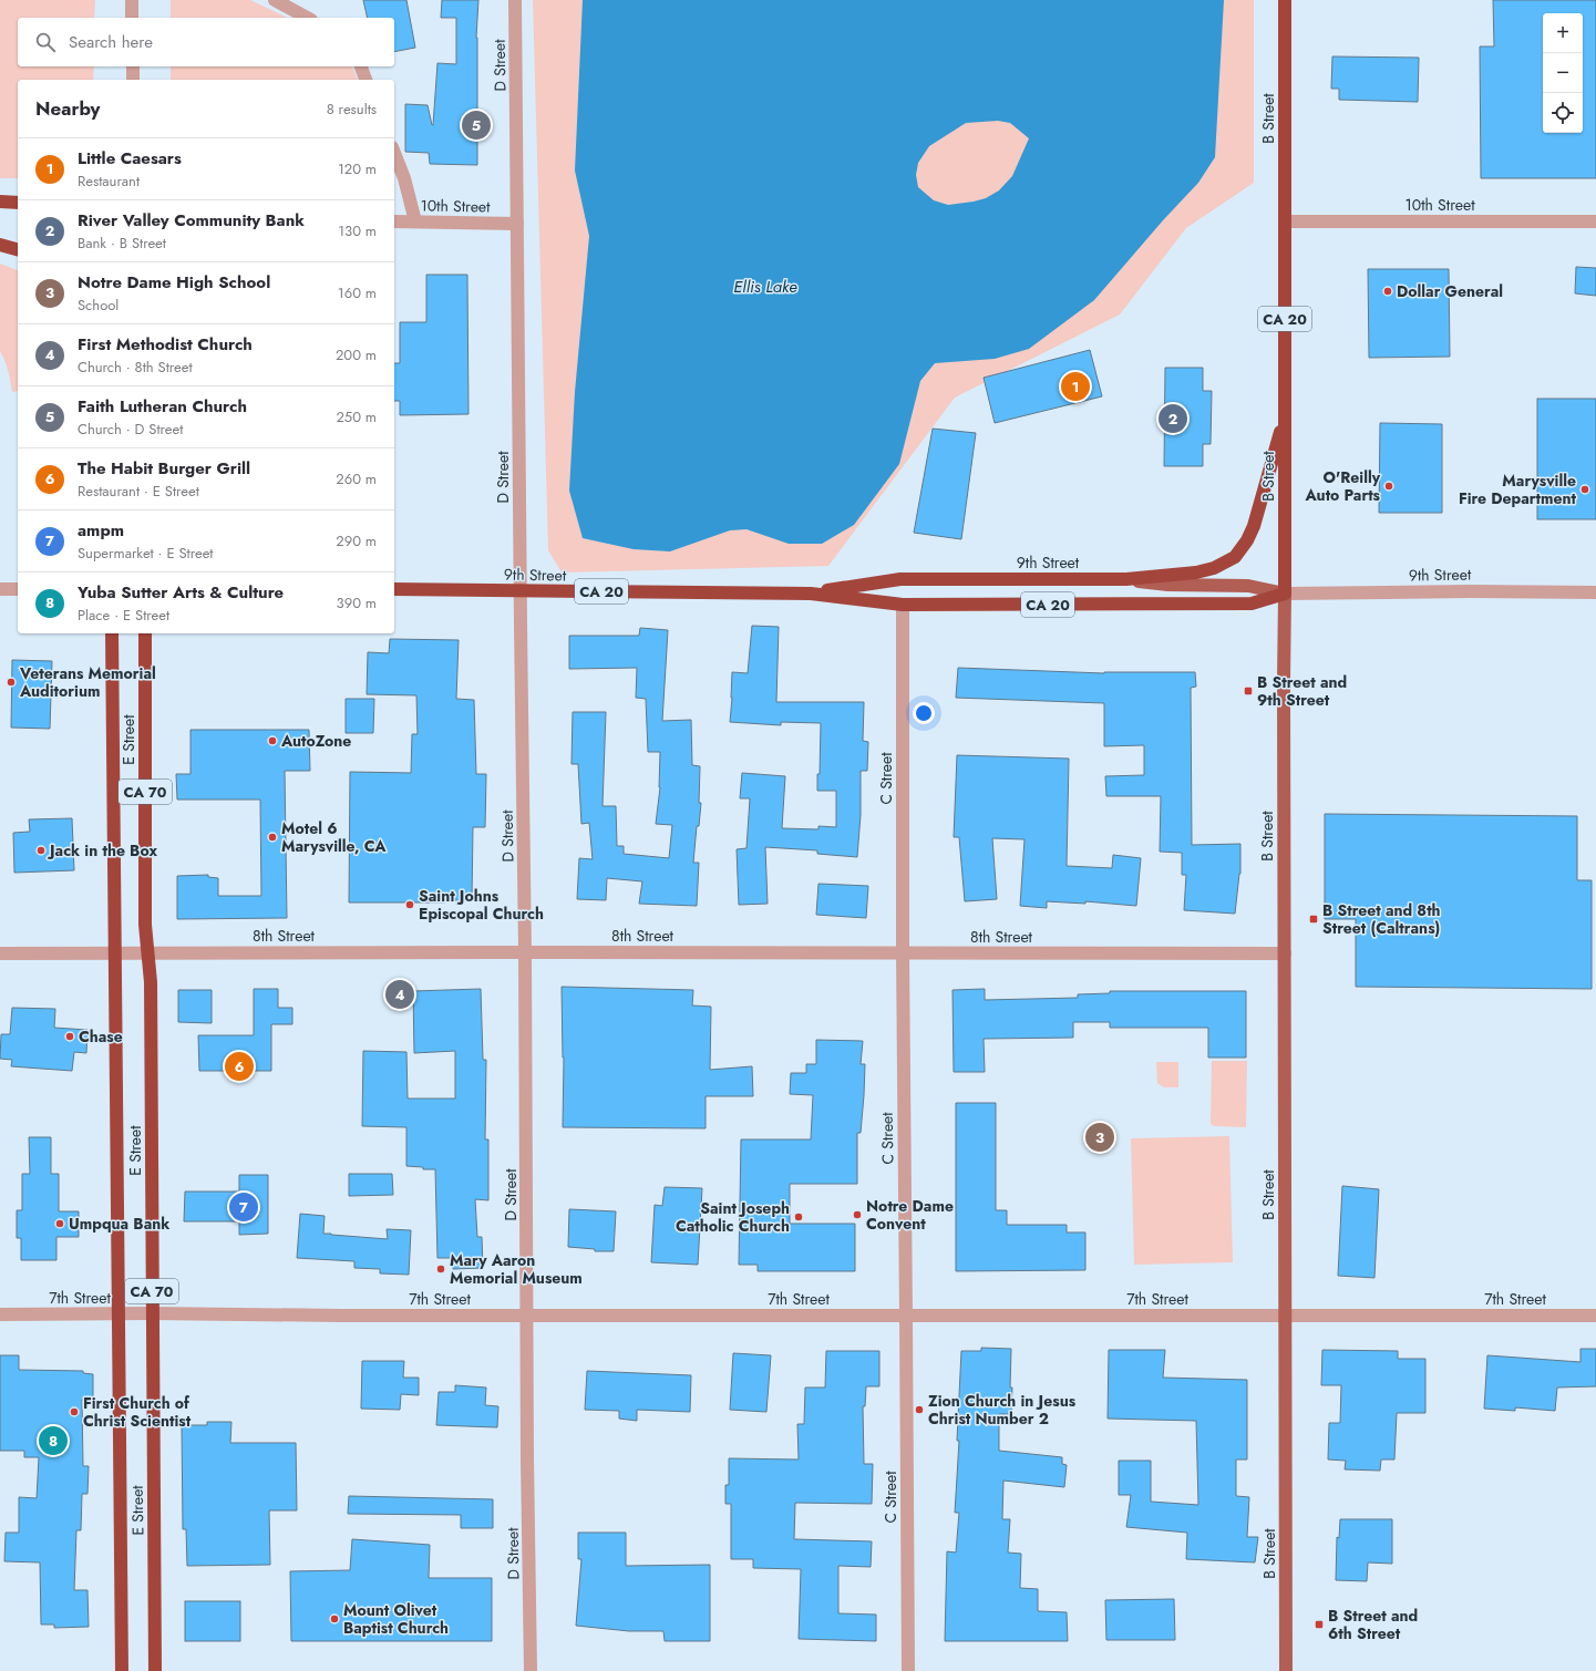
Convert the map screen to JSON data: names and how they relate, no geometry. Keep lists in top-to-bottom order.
{
  "streets": {
    "highway": [
      "B Street",
      "CA 20",
      "9th Street",
      "E Street",
      "CA 70"
    ],
    "street": [
      "D Street",
      "10th Street",
      "C Street",
      "8th Street",
      "7th Street"
    ]
  },
  "crossings": [
    ["D Street", "10th Street"],
    ["D Street", "9th Street"],
    ["D Street", "8th Street"],
    ["D Street", "7th Street"],
    ["B Street", "10th Street"],
    ["B Street", "CA 20"],
    ["B Street", "9th Street"],
    ["B Street", "8th Street"],
    ["B Street", "7th Street"],
    ["CA 20", "9th Street"],
    ["9th Street", "C Street"],
    ["E Street", "8th Street"],
    ["E Street", "7th Street"],
    ["C Street", "8th Street"],
    ["C Street", "7th Street"]
  ],
  "water": ["Ellis Lake"],
  "places": {
    "other": [
      "Dollar General",
      "O'Reilly Auto Parts",
      "Marysville Fire Department",
      "Veterans Memorial Auditorium",
      "AutoZone",
      "Motel 6 Marysville, CA",
      "Jack in the Box",
      "Saint Johns Episcopal Church",
      "Chase",
      "Notre Dame Convent",
      "Saint Joseph Catholic Church",
      "Umpqua Bank",
      "Mary Aaron Memorial Museum",
      "Zion Church in Jesus Christ Number 2",
      "First Church of Christ Scientist",
      "Mount Olivet Baptist Church"
    ],
    "transit": ["B Street and 9th Street", "B Street and 8th Street (Caltrans)", "B Street and 6th Street"]
  },
  "page": {
    "map_buttons": ["+", "−"],
    "search": "Search here",
    "heading": ["Nearby", "8 results"],
    "pins": [
      "5",
      "1",
      "2",
      "4",
      "6",
      "3",
      "7",
      "8"
    ],
    "list": [
      {
        "mark": "1",
        "name": "Little Caesars",
        "note": "Restaurant",
        "value": "120 m"
      },
      {
        "mark": "2",
        "name": "River Valley Community Bank",
        "note": "Bank · B Street",
        "value": "130 m"
      },
      {
        "mark": "3",
        "name": "Notre Dame High School",
        "note": "School",
        "value": "160 m"
      },
      {
        "mark": "4",
        "name": "First Methodist Church",
        "note": "Church · 8th Street",
        "value": "200 m"
      },
      {
        "mark": "5",
        "name": "Faith Lutheran Church",
        "note": "Church · D Street",
        "value": "250 m"
      },
      {
        "mark": "6",
        "name": "The Habit Burger Grill",
        "note": "Restaurant · E Street",
        "value": "260 m"
      },
      {
        "mark": "7",
        "name": "ampm",
        "note": "Supermarket · E Street",
        "value": "290 m"
      },
      {
        "mark": "8",
        "name": "Yuba Sutter Arts & Culture",
        "note": "Place · E Street",
        "value": "390 m"
      }
    ]
  }
}
